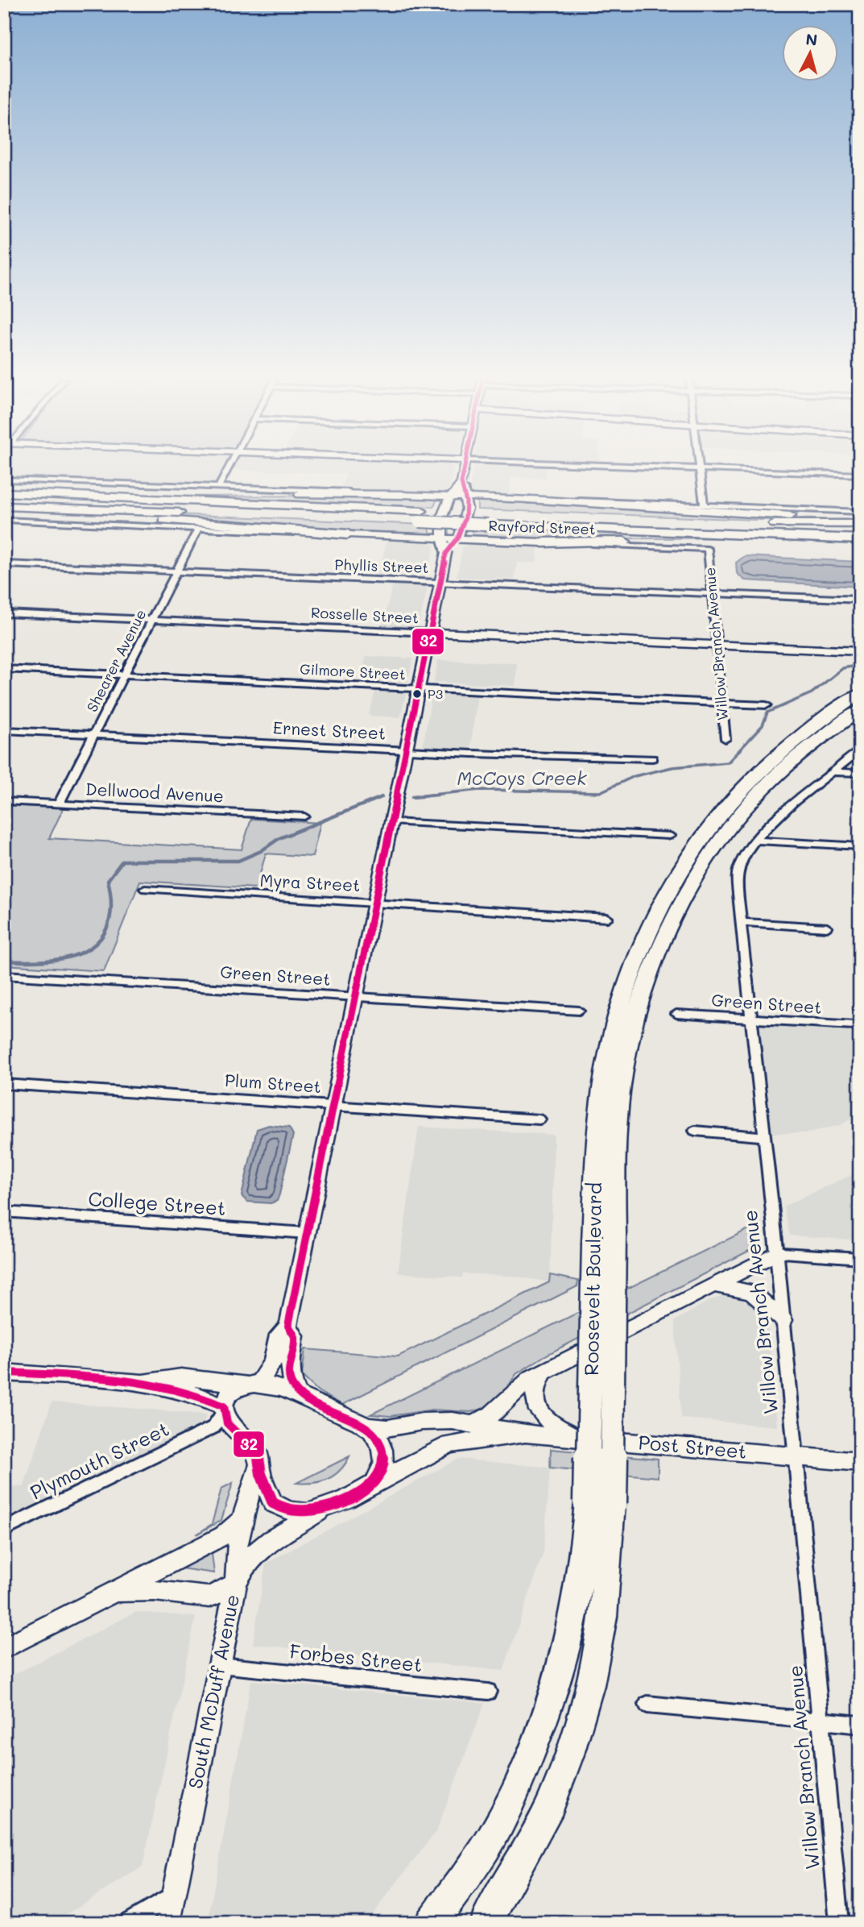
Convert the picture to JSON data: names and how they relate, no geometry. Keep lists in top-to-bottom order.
{
  "streets": {
    "highway": ["Roosevelt Boulevard"],
    "main road": [
      "Rayford Street",
      "Rosselle Street",
      "Post Street",
      "South McDuff Avenue"
    ],
    "street": [
      "Phyllis Street",
      "Willow Branch Avenue",
      "Shearer Avenue",
      "Gilmore Street",
      "Ernest Street",
      "Dellwood Avenue",
      "Myra Street",
      "Green Street",
      "Plum Street",
      "College Street",
      "Plymouth Street",
      "Forbes Street"
    ]
  },
  "crossings": [
    ["Rayford Street", "Willow Branch Avenue"],
    ["Rayford Street", "Shearer Avenue"],
    ["Phyllis Street", "Willow Branch Avenue"],
    ["Phyllis Street", "Shearer Avenue"],
    ["Rosselle Street", "Willow Branch Avenue"],
    ["Rosselle Street", "Shearer Avenue"],
    ["Willow Branch Avenue", "Gilmore Street"],
    ["Willow Branch Avenue", "Green Street"],
    ["Willow Branch Avenue", "Post Street"],
    ["Shearer Avenue", "Gilmore Street"],
    ["Shearer Avenue", "Ernest Street"],
    ["Shearer Avenue", "Dellwood Avenue"],
    ["Forbes Street", "South McDuff Avenue"]
  ],
  "water": ["McCoys Creek"],
  "places": ["P3"],
  "lines": ["transit line 32"],
  "north": "top"
}
